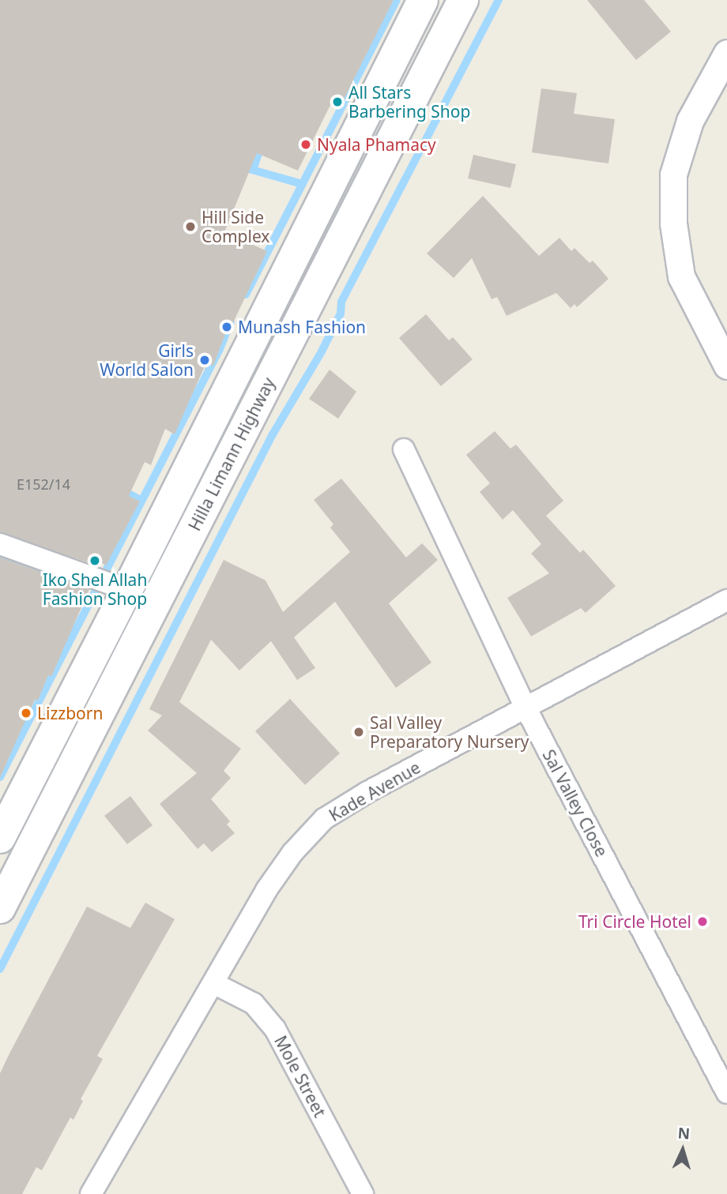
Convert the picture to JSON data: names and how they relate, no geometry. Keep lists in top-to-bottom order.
{
  "streets": {
    "main road": ["Hilla Limann Highway"],
    "street": ["Kade Avenue", "Sal Valley Close", "Mole Street"]
  },
  "crossings": [
    ["Kade Avenue", "Sal Valley Close"],
    ["Kade Avenue", "Mole Street"]
  ],
  "places": [
    "All Stars Barbering Shop",
    "Nyala Phamacy",
    "Hill Side Complex",
    "Munash Fashion",
    "Girls World Salon",
    "Iko Shel Allah Fashion Shop",
    "Lizzborn",
    "Sal Valley Preparatory Nursery",
    "Tri Circle Hotel"
  ],
  "house_numbers": ["E152/14"],
  "north": "top"
}
